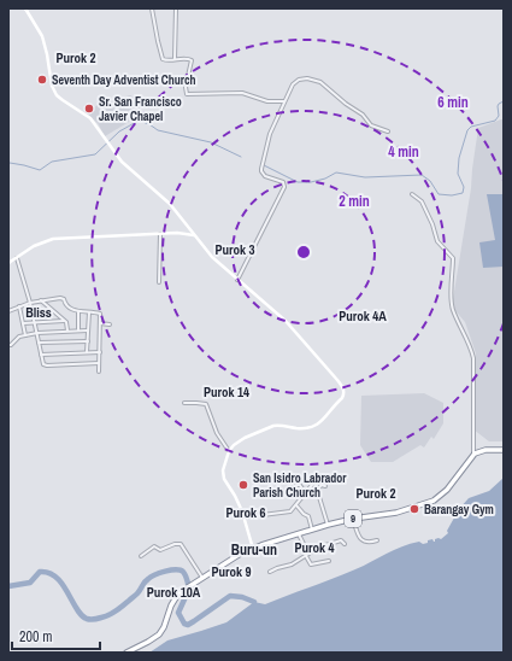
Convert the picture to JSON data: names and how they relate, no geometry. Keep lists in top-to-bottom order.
{
  "streets": {
    "highway": ["9"]
  },
  "districts": [
    "Purok 2",
    "Purok 3",
    "Bliss",
    "Purok 4A",
    "Purok 14",
    "Purok 2",
    "Purok 6",
    "Purok 4",
    "Buru-un",
    "Purok 9",
    "Purok 10A"
  ],
  "places": [
    "Seventh Day Adventist Church",
    "Sr. San Francisco Javier Chapel",
    "San Isidro Labrador Parish Church",
    "Barangay Gym"
  ],
  "scale_bar": "200 m",
  "rings": ["6 min", "4 min", "2 min"]
}
